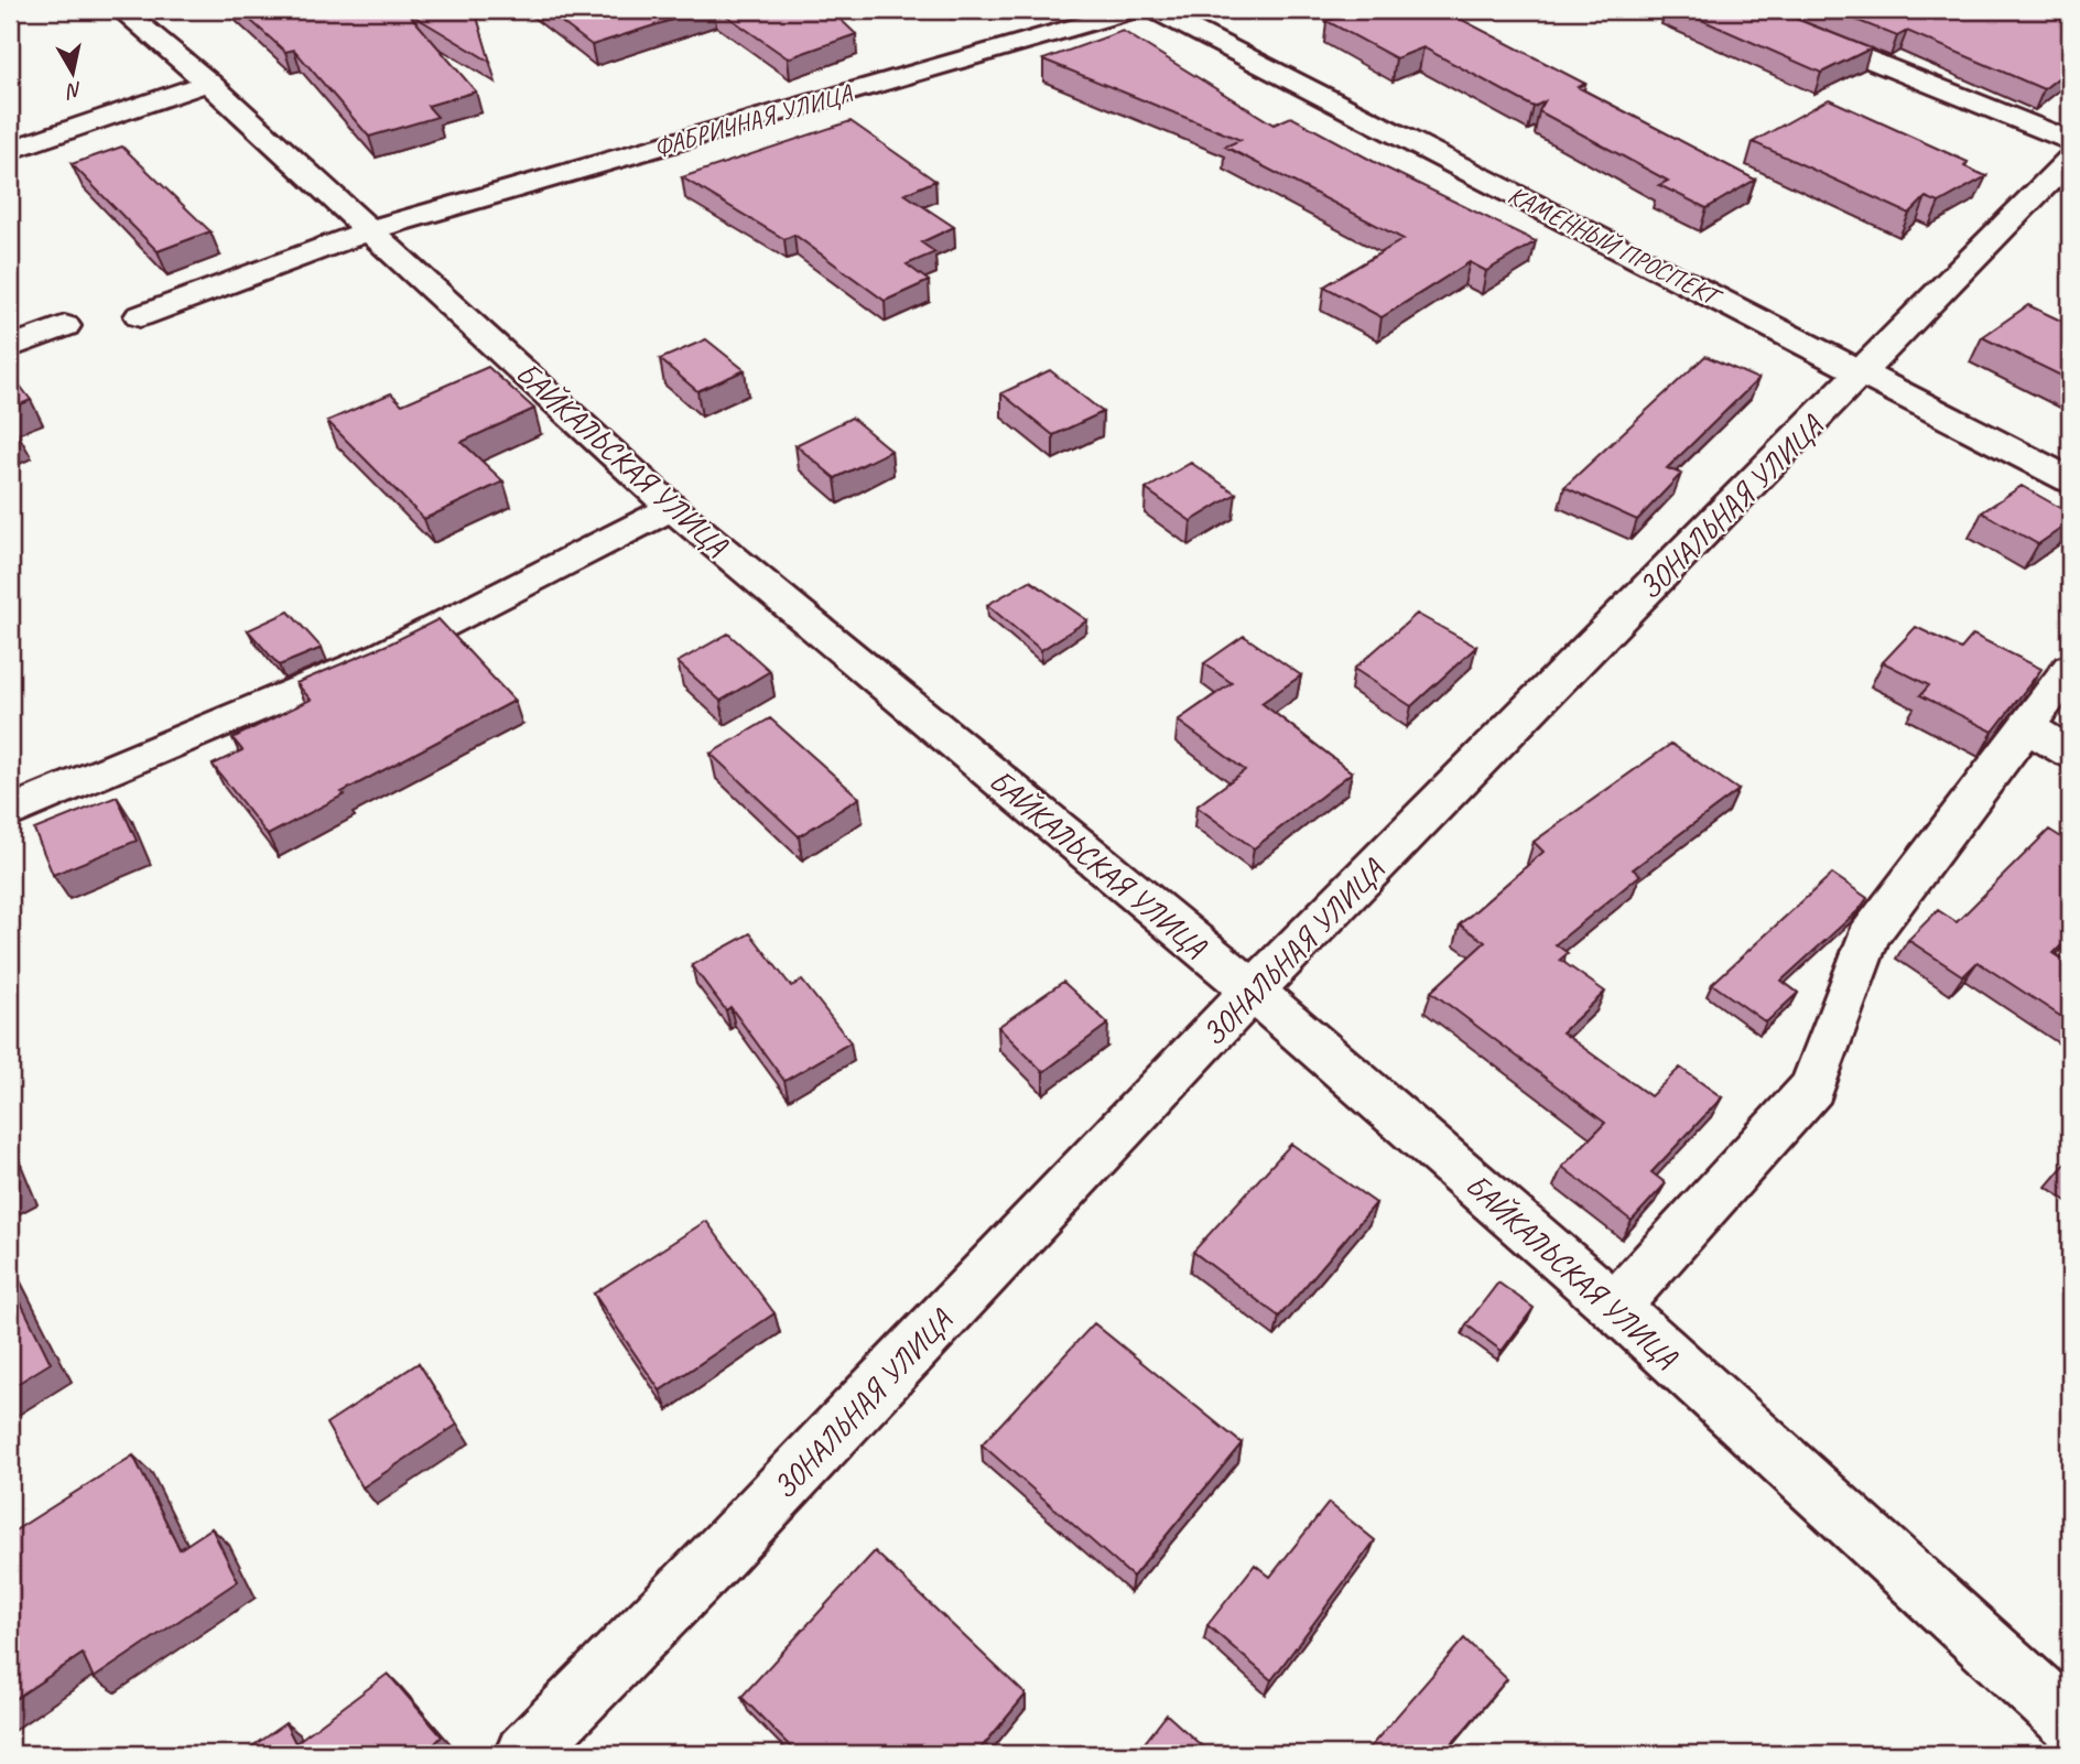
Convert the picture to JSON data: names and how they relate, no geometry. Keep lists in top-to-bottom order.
{
  "streets": {
    "street": [
      "ФАБРИЧНАЯ УЛИЦА",
      "КАМЕННЫЙ ПРОСПЕКТ",
      "БАЙКАЛЬСКАЯ УЛИЦА",
      "ЗОНАЛЬНАЯ УЛИЦА"
    ]
  },
  "crossings": [
    ["ФАБРИЧНАЯ УЛИЦА", "БАЙКАЛЬСКАЯ УЛИЦА"],
    ["КАМЕННЫЙ ПРОСПЕКТ", "ЗОНАЛЬНАЯ УЛИЦА"],
    ["БАЙКАЛЬСКАЯ УЛИЦА", "ЗОНАЛЬНАЯ УЛИЦА"]
  ],
  "north": "bottom"
}
